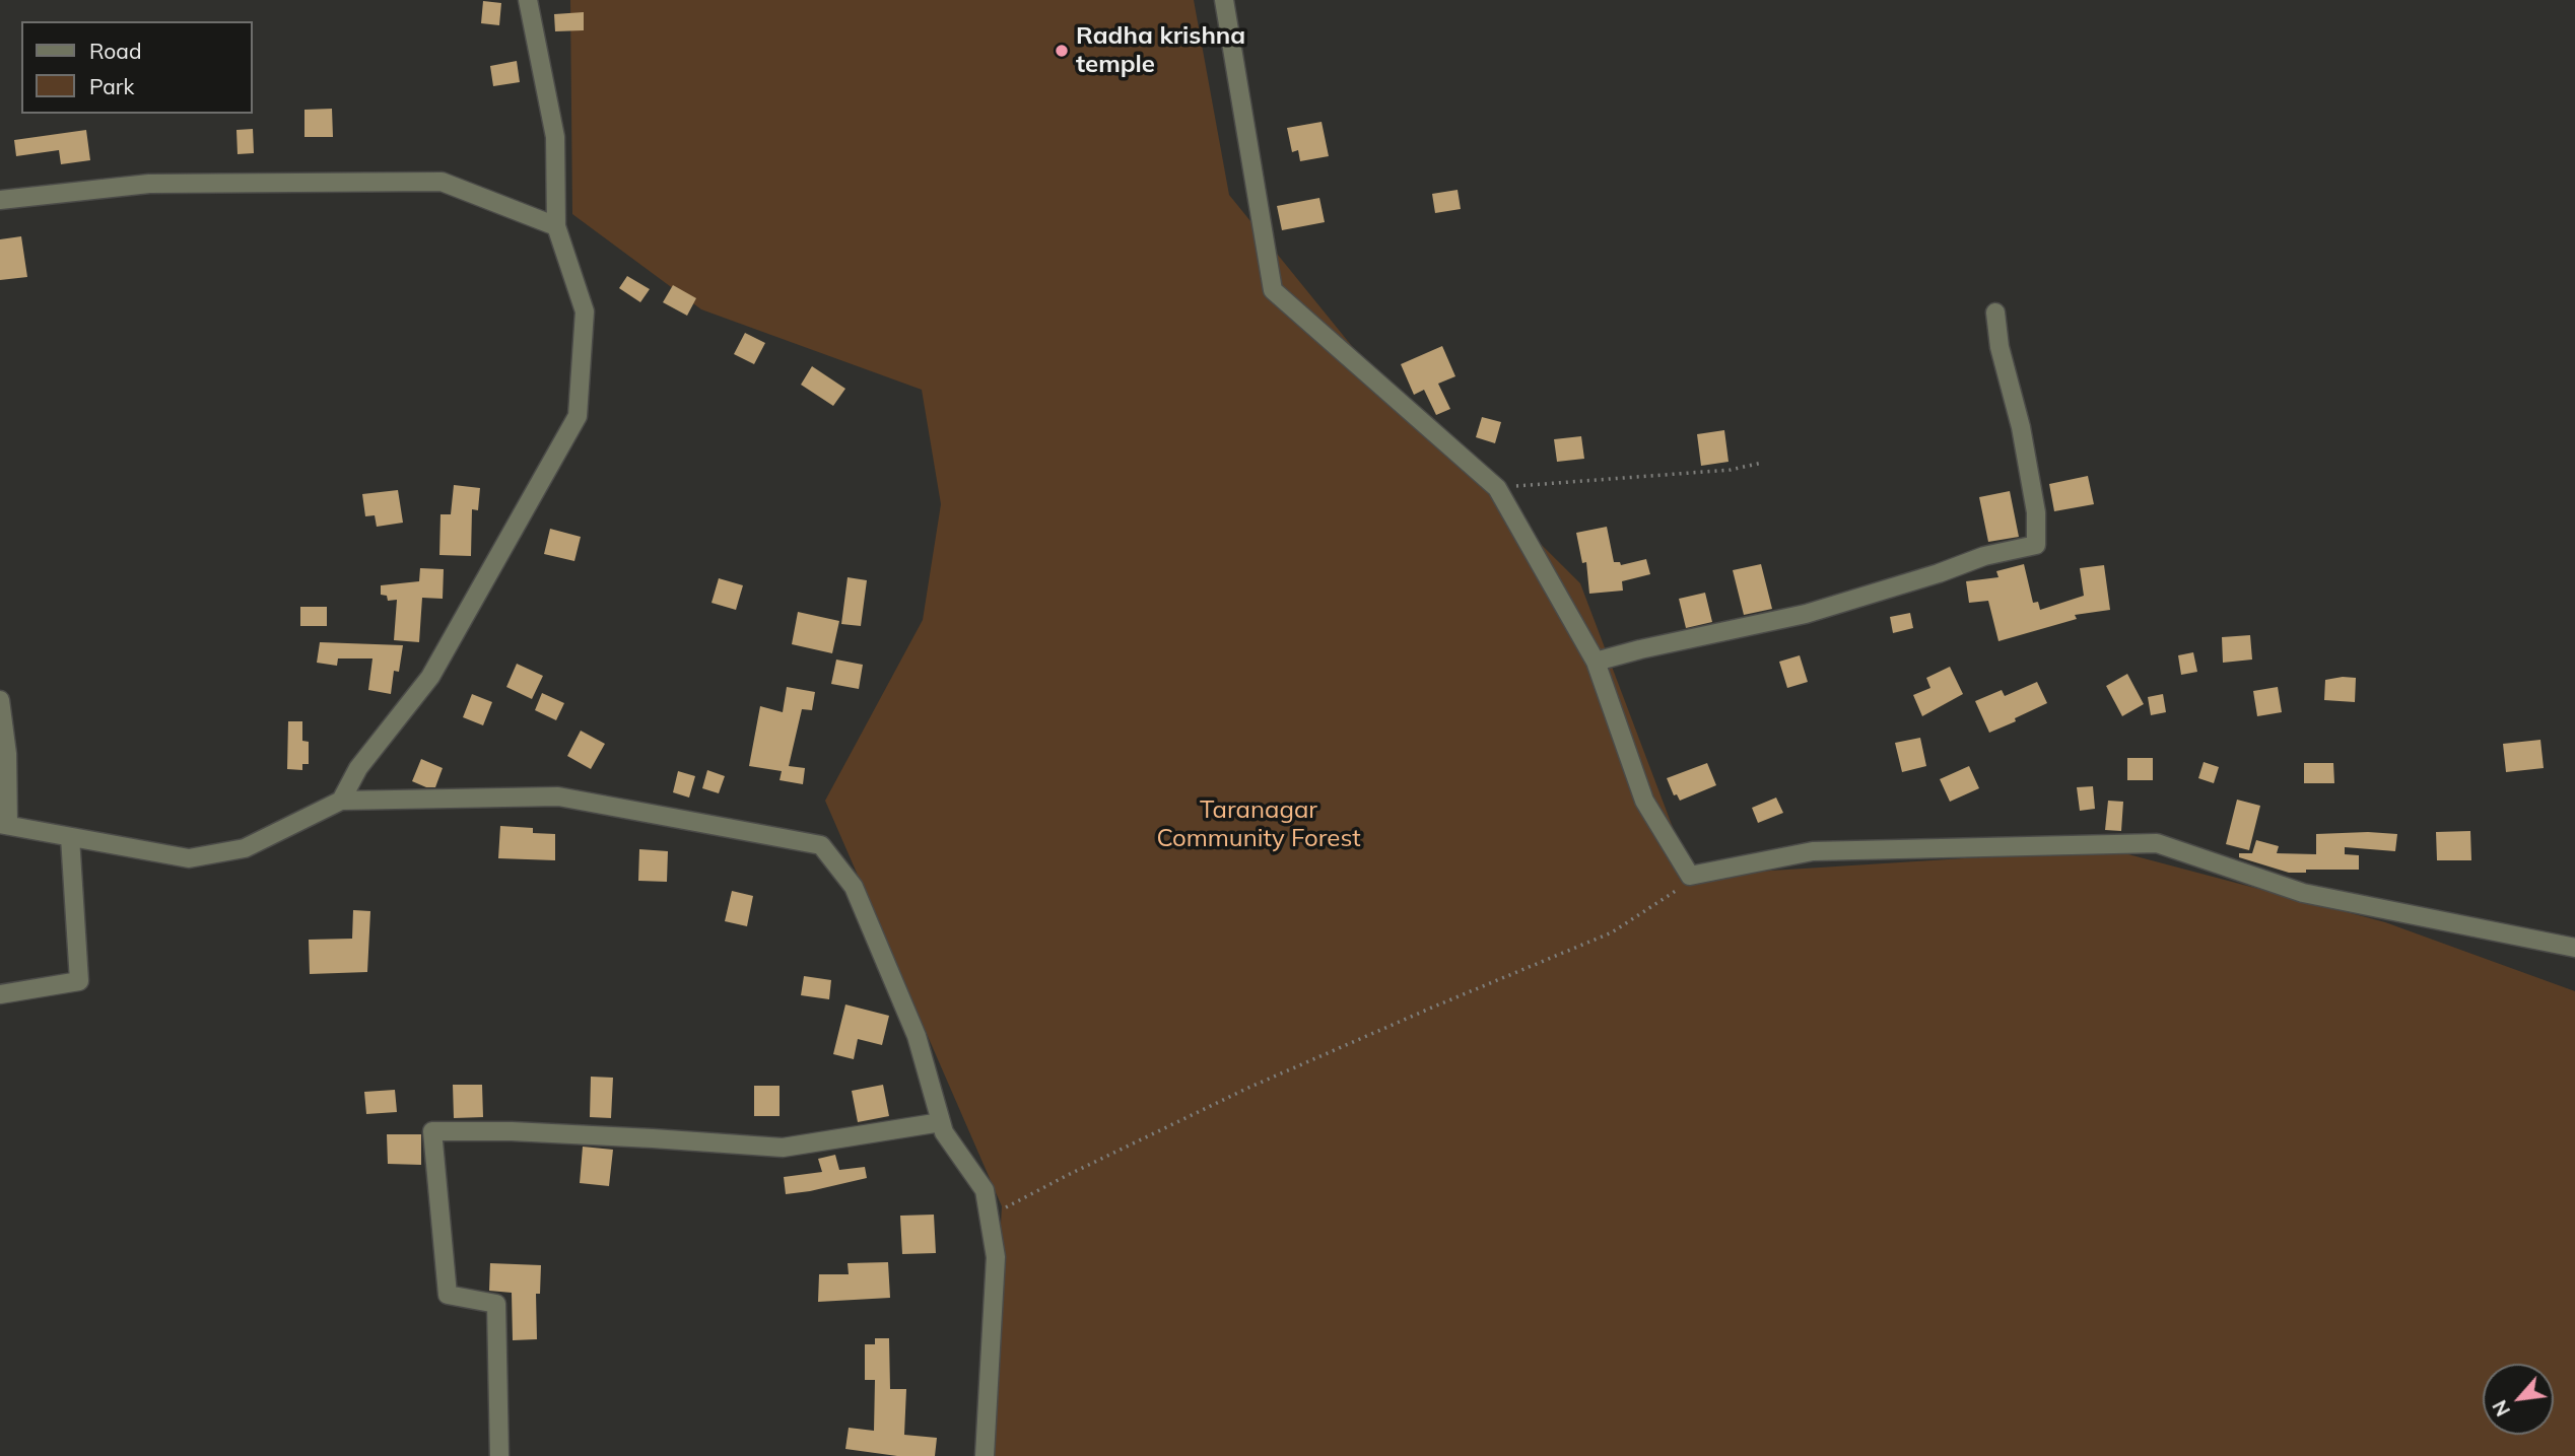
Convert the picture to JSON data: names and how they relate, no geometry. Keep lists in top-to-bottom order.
{
  "parks": ["Taranagar Community Forest"],
  "places": ["Radha krishna temple"],
  "legend": ["Road", "Park"],
  "north": "bottom left"
}
